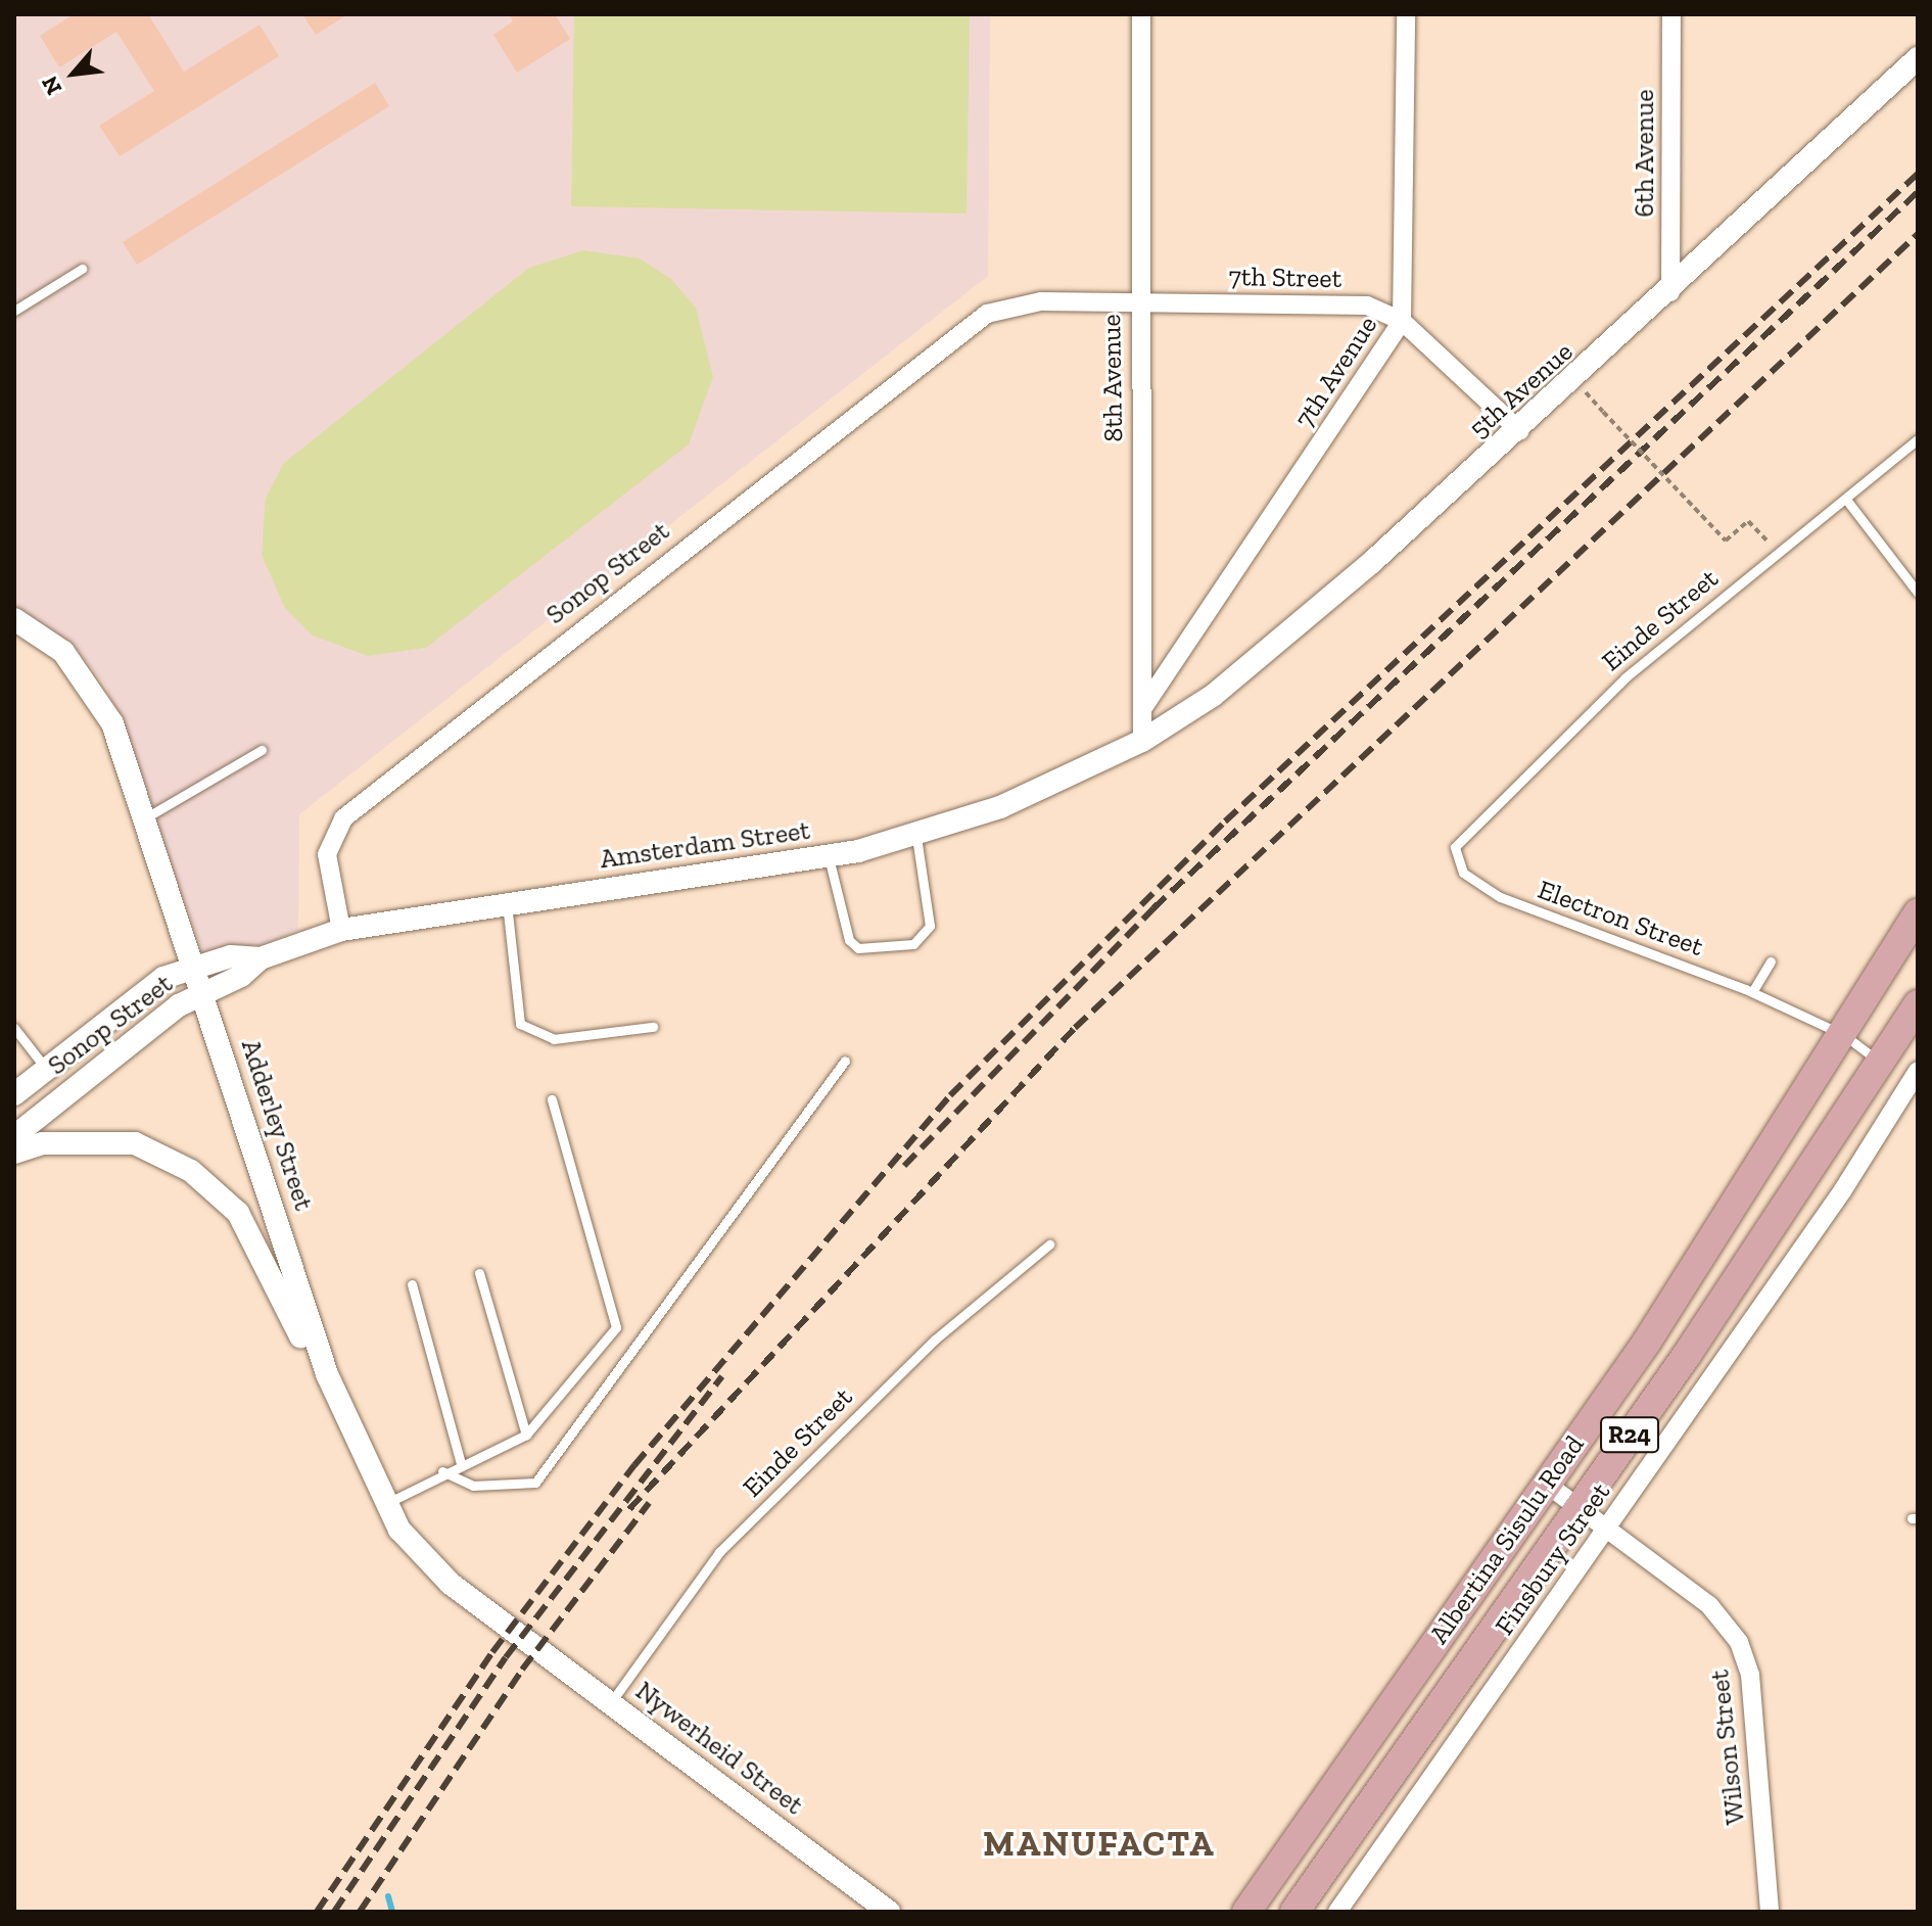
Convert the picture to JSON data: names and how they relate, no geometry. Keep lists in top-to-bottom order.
{
  "streets": {
    "main road": ["R24", "Albertina Sisulu Road"],
    "street": [
      "6th Avenue",
      "7th Street",
      "7th Avenue",
      "8th Avenue",
      "5th Avenue",
      "Sonop Street",
      "Amsterdam Street",
      "Adderley Street",
      "Finsbury Street",
      "Wilson Street",
      "Nywerheid Street"
    ],
    "lane": ["Einde Street", "Electron Street"]
  },
  "crossings": [
    ["6th Avenue", "5th Avenue"],
    ["7th Street", "7th Avenue"],
    ["7th Street", "8th Avenue"],
    ["7th Street", "5th Avenue"],
    ["7th Street", "Sonop Street"],
    ["7th Avenue", "8th Avenue"],
    ["8th Avenue", "5th Avenue"],
    ["8th Avenue", "Amsterdam Street"],
    ["5th Avenue", "Amsterdam Street"],
    ["Sonop Street", "Amsterdam Street"],
    ["Sonop Street", "Adderley Street"],
    ["Einde Street", "Electron Street"],
    ["Einde Street", "Nywerheid Street"],
    ["Amsterdam Street", "Adderley Street"],
    ["Electron Street", "Albertina Sisulu Road"],
    ["Adderley Street", "Nywerheid Street"],
    ["Albertina Sisulu Road", "Wilson Street"],
    ["Finsbury Street", "Wilson Street"]
  ],
  "districts": ["MANUFACTA"],
  "north": "bottom left"
}
